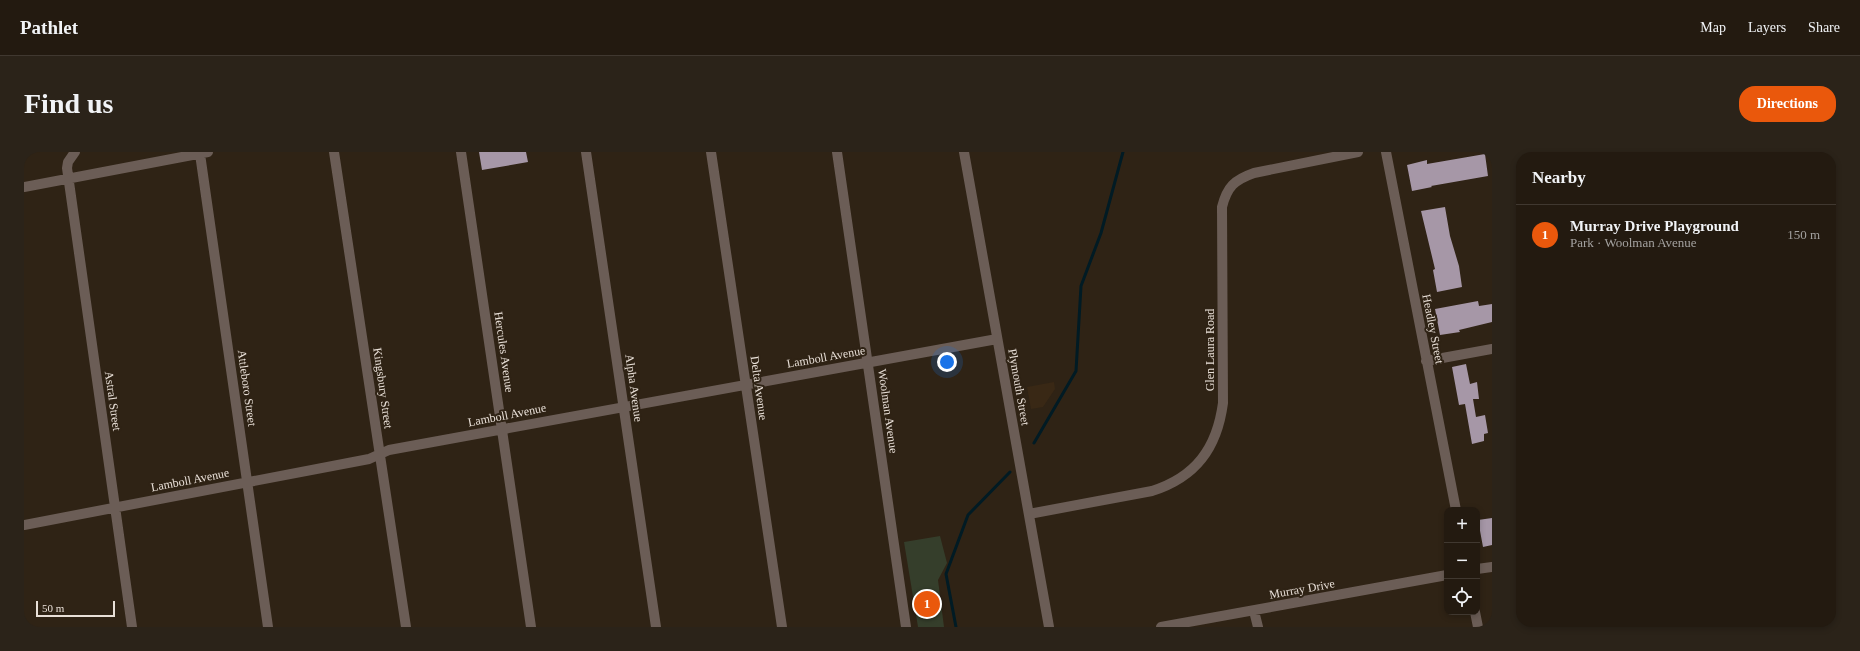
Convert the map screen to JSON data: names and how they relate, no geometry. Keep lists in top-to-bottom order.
{
  "streets": {
    "street": [
      "Headley Street",
      "Glen Laura Road",
      "Hercules Avenue",
      "Lamboll Avenue",
      "Plymouth Street",
      "Attleboro Street",
      "Kingsbury Street",
      "Alpha Avenue",
      "Delta Avenue",
      "Astral Street",
      "Woolman Avenue",
      "Murray Drive"
    ]
  },
  "crossings": [
    ["Glen Laura Road", "Plymouth Street"],
    ["Hercules Avenue", "Lamboll Avenue"],
    ["Lamboll Avenue", "Plymouth Street"],
    ["Lamboll Avenue", "Attleboro Street"],
    ["Lamboll Avenue", "Kingsbury Street"],
    ["Lamboll Avenue", "Alpha Avenue"],
    ["Lamboll Avenue", "Delta Avenue"],
    ["Lamboll Avenue", "Astral Street"],
    ["Lamboll Avenue", "Woolman Avenue"]
  ],
  "scale_bar": "50 m",
  "page": {
    "header": "Pathlet",
    "nav": ["Map", "Layers", "Share"],
    "buttons": "Directions",
    "title": "Find us",
    "heading": "Nearby",
    "list": [
      {
        "mark": "1",
        "name": "Murray Drive Playground",
        "note": "Park · Woolman Avenue",
        "value": "150 m"
      }
    ],
    "map_buttons": ["+", "−"],
    "pins": "1",
    "scale": "50 m"
  }
}
